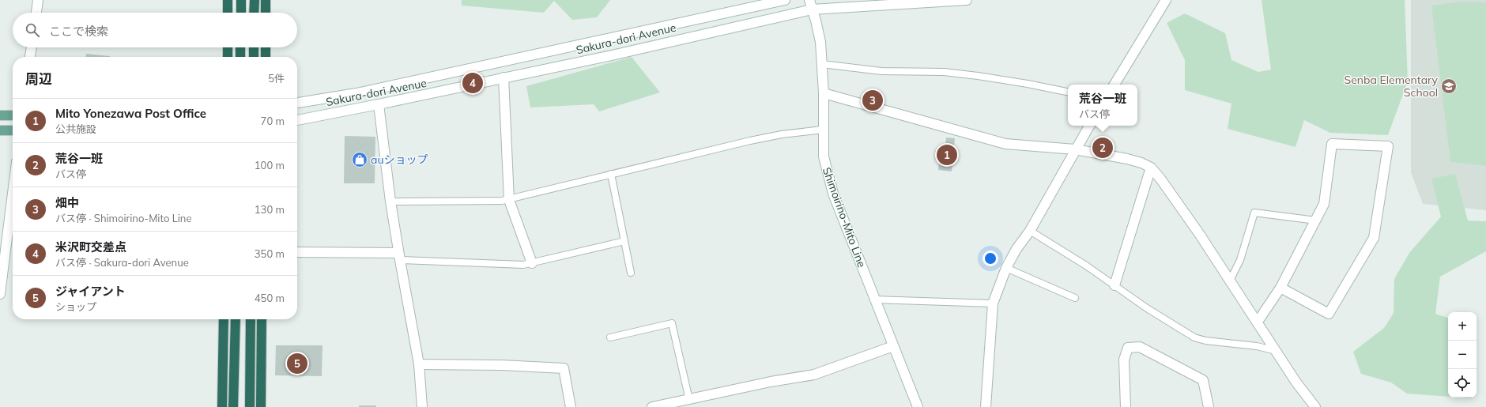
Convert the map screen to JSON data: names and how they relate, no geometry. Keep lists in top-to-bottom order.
{
  "streets": {
    "street": ["Sakura-dori Avenue", "Shimoirino-Mito Line"]
  },
  "crossings": [
    ["Sakura-dori Avenue", "Shimoirino-Mito Line"]
  ],
  "places": {
    "school or university": ["Senba Elementary School"],
    "shop": ["auショップ"]
  },
  "page": {
    "search": "ここで検索",
    "heading": ["周辺", "5件"],
    "pins": [
      "4",
      "3",
      "2",
      "1",
      "5"
    ],
    "popup": ["荒谷一班", "バス停"],
    "list": [
      {
        "mark": "1",
        "name": "Mito Yonezawa Post Office",
        "note": "公共施設",
        "value": "70 m"
      },
      {
        "mark": "2",
        "name": "荒谷一班",
        "note": "バス停",
        "value": "100 m"
      },
      {
        "mark": "3",
        "name": "畑中",
        "note": "バス停 · Shimoirino-Mito Line",
        "value": "130 m"
      },
      {
        "mark": "4",
        "name": "米沢町交差点",
        "note": "バス停 · Sakura-dori Avenue",
        "value": "350 m"
      },
      {
        "mark": "5",
        "name": "ジャイアント",
        "note": "ショップ",
        "value": "450 m"
      }
    ],
    "map_buttons": ["+", "−"]
  }
}
